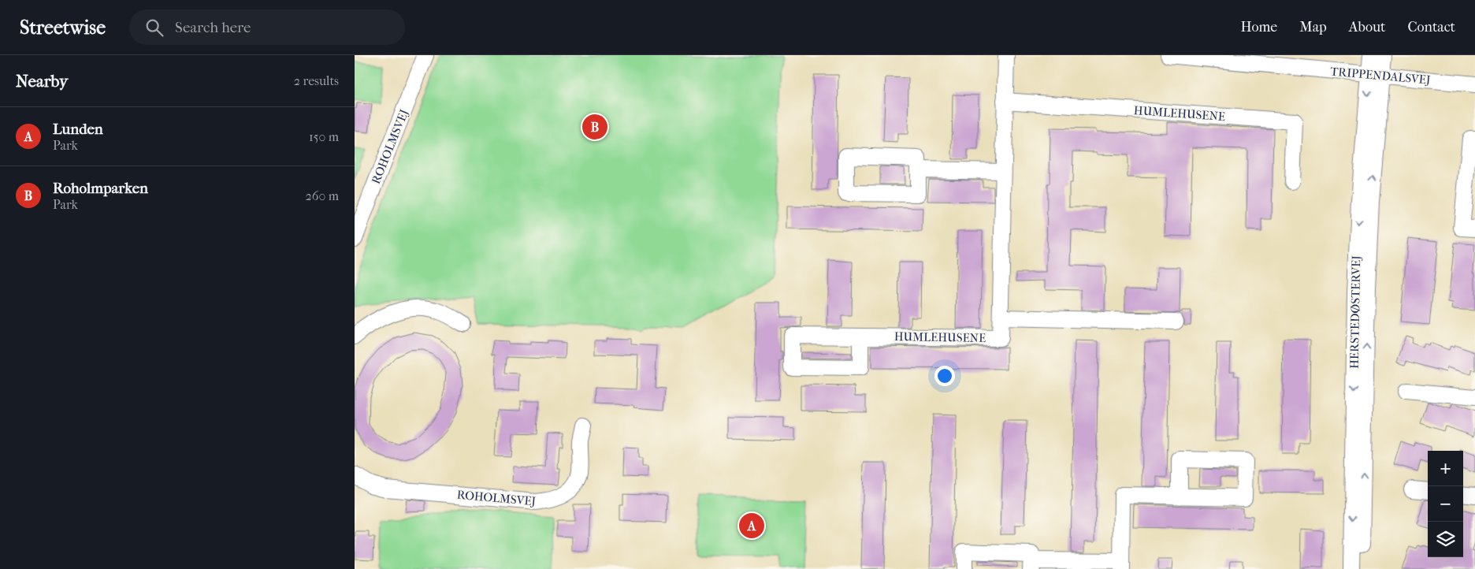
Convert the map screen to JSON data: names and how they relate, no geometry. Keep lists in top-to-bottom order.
{
  "streets": {
    "street": [
      "TRIPPENDALSVEJ",
      "HUMLEHUSENE",
      "ROHOLMSVEJ",
      "HERSTEDØSTERVEJ"
    ]
  },
  "crossings": [
    ["TRIPPENDALSVEJ", "HERSTEDØSTERVEJ"]
  ],
  "page": {
    "header": "Streetwise",
    "search": "Search here",
    "nav": [
      "Home",
      "Map",
      "About",
      "Contact"
    ],
    "heading": ["Nearby", "2 results"],
    "list": [
      {
        "mark": "A",
        "name": "Lunden",
        "note": "Park",
        "value": "150 m"
      },
      {
        "mark": "B",
        "name": "Roholmparken",
        "note": "Park",
        "value": "260 m"
      }
    ],
    "pins": ["B", "A"],
    "map_buttons": ["+", "−"]
  }
}
